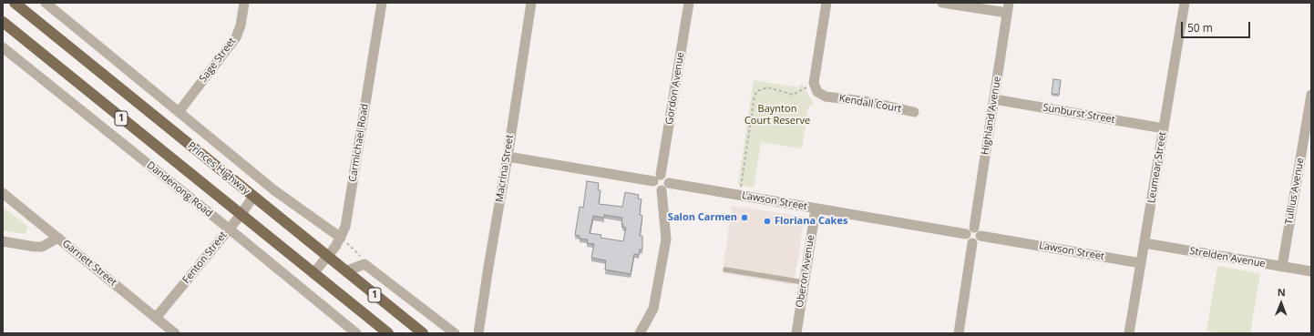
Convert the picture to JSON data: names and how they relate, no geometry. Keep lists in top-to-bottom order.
{
  "streets": {
    "highway": ["1", "Princes Highway"],
    "street": [
      "Sage Street",
      "Gordon Avenue",
      "Kendall Court",
      "Sunburst Street",
      "Highland Avenue",
      "Carmichael Road",
      "Leumear Street",
      "Macrina Street",
      "Dandenong Road",
      "Tullius Avenue",
      "Lawson Street",
      "Fenton Street",
      "Strelden Avenue",
      "Garnett Street",
      "Oberon Avenue"
    ]
  },
  "crossings": [
    ["Gordon Avenue", "Lawson Street"],
    ["Sunburst Street", "Highland Avenue"],
    ["Sunburst Street", "Leumear Street"],
    ["Highland Avenue", "Lawson Street"],
    ["1", "Carmichael Road"],
    ["1", "Fenton Street"],
    ["Carmichael Road", "Princes Highway"],
    ["Leumear Street", "Lawson Street"],
    ["Leumear Street", "Strelden Avenue"],
    ["Princes Highway", "Fenton Street"],
    ["Dandenong Road", "Fenton Street"],
    ["Tullius Avenue", "Strelden Avenue"],
    ["Lawson Street", "Oberon Avenue"],
    ["Fenton Street", "Garnett Street"]
  ],
  "parks": ["Baynton Court Reserve"],
  "places": ["Salon Carmen", "Floriana Cakes"],
  "scale_bar": "50 m",
  "north": "top"
}
